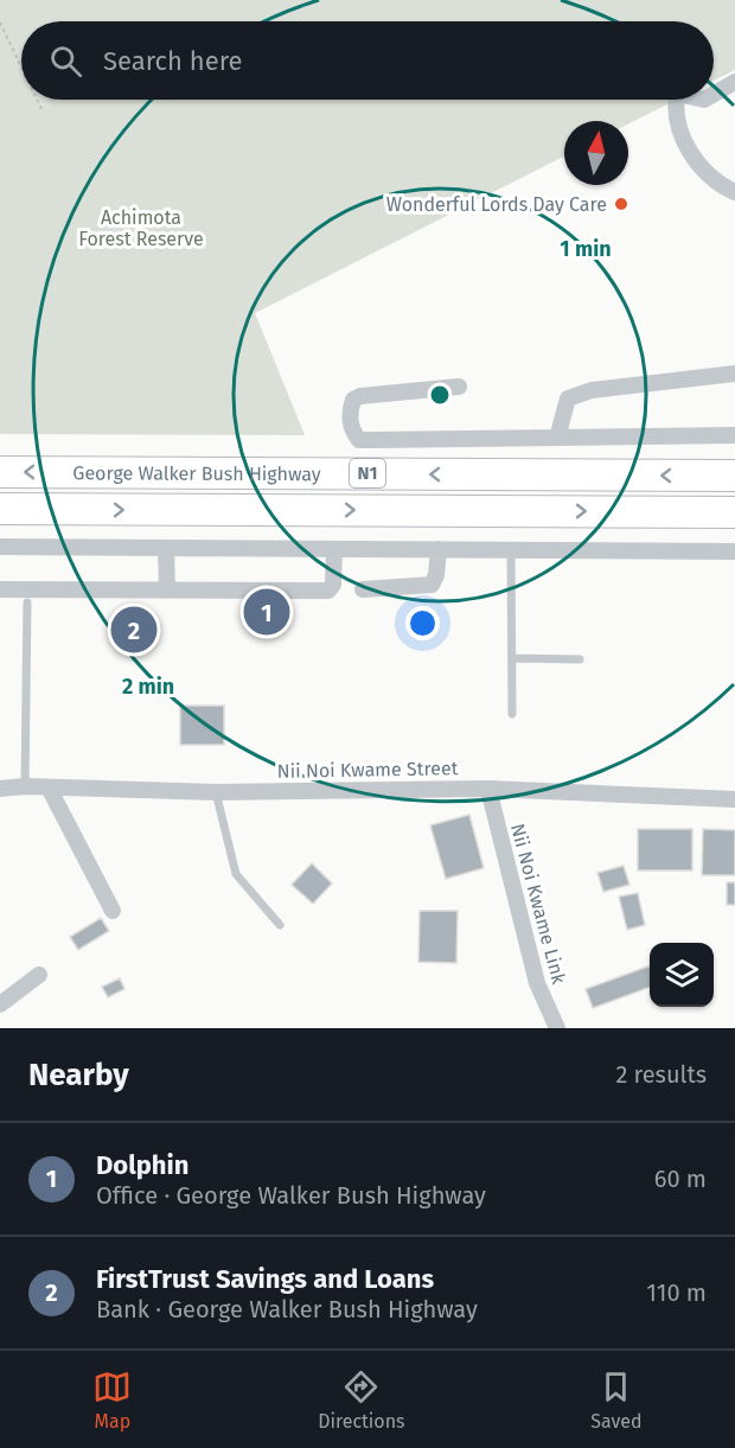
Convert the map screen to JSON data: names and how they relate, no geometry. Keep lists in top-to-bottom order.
{
  "streets": {
    "highway": ["George Walker Bush Highway", "N1"],
    "street": ["Nii Noi Kwame Street", "Nii Noi Kwame Link"]
  },
  "crossings": [
    ["Nii Noi Kwame Street", "Nii Noi Kwame Link"]
  ],
  "parks": ["Achimota Forest Reserve"],
  "places": ["Wonderful Lords Day Care"],
  "north": "top",
  "page": {
    "search": "Search here",
    "pins": ["1", "2"],
    "heading": ["Nearby", "2 results"],
    "list": [
      {
        "mark": "1",
        "name": "Dolphin",
        "note": "Office · George Walker Bush Highway",
        "value": "60 m"
      },
      {
        "mark": "2",
        "name": "FirstTrust Savings and Loans",
        "note": "Bank · George Walker Bush Highway",
        "value": "110 m"
      }
    ],
    "nav": ["Map", "Directions", "Saved"]
  },
  "rings": ["1 min", "2 min"]
}
